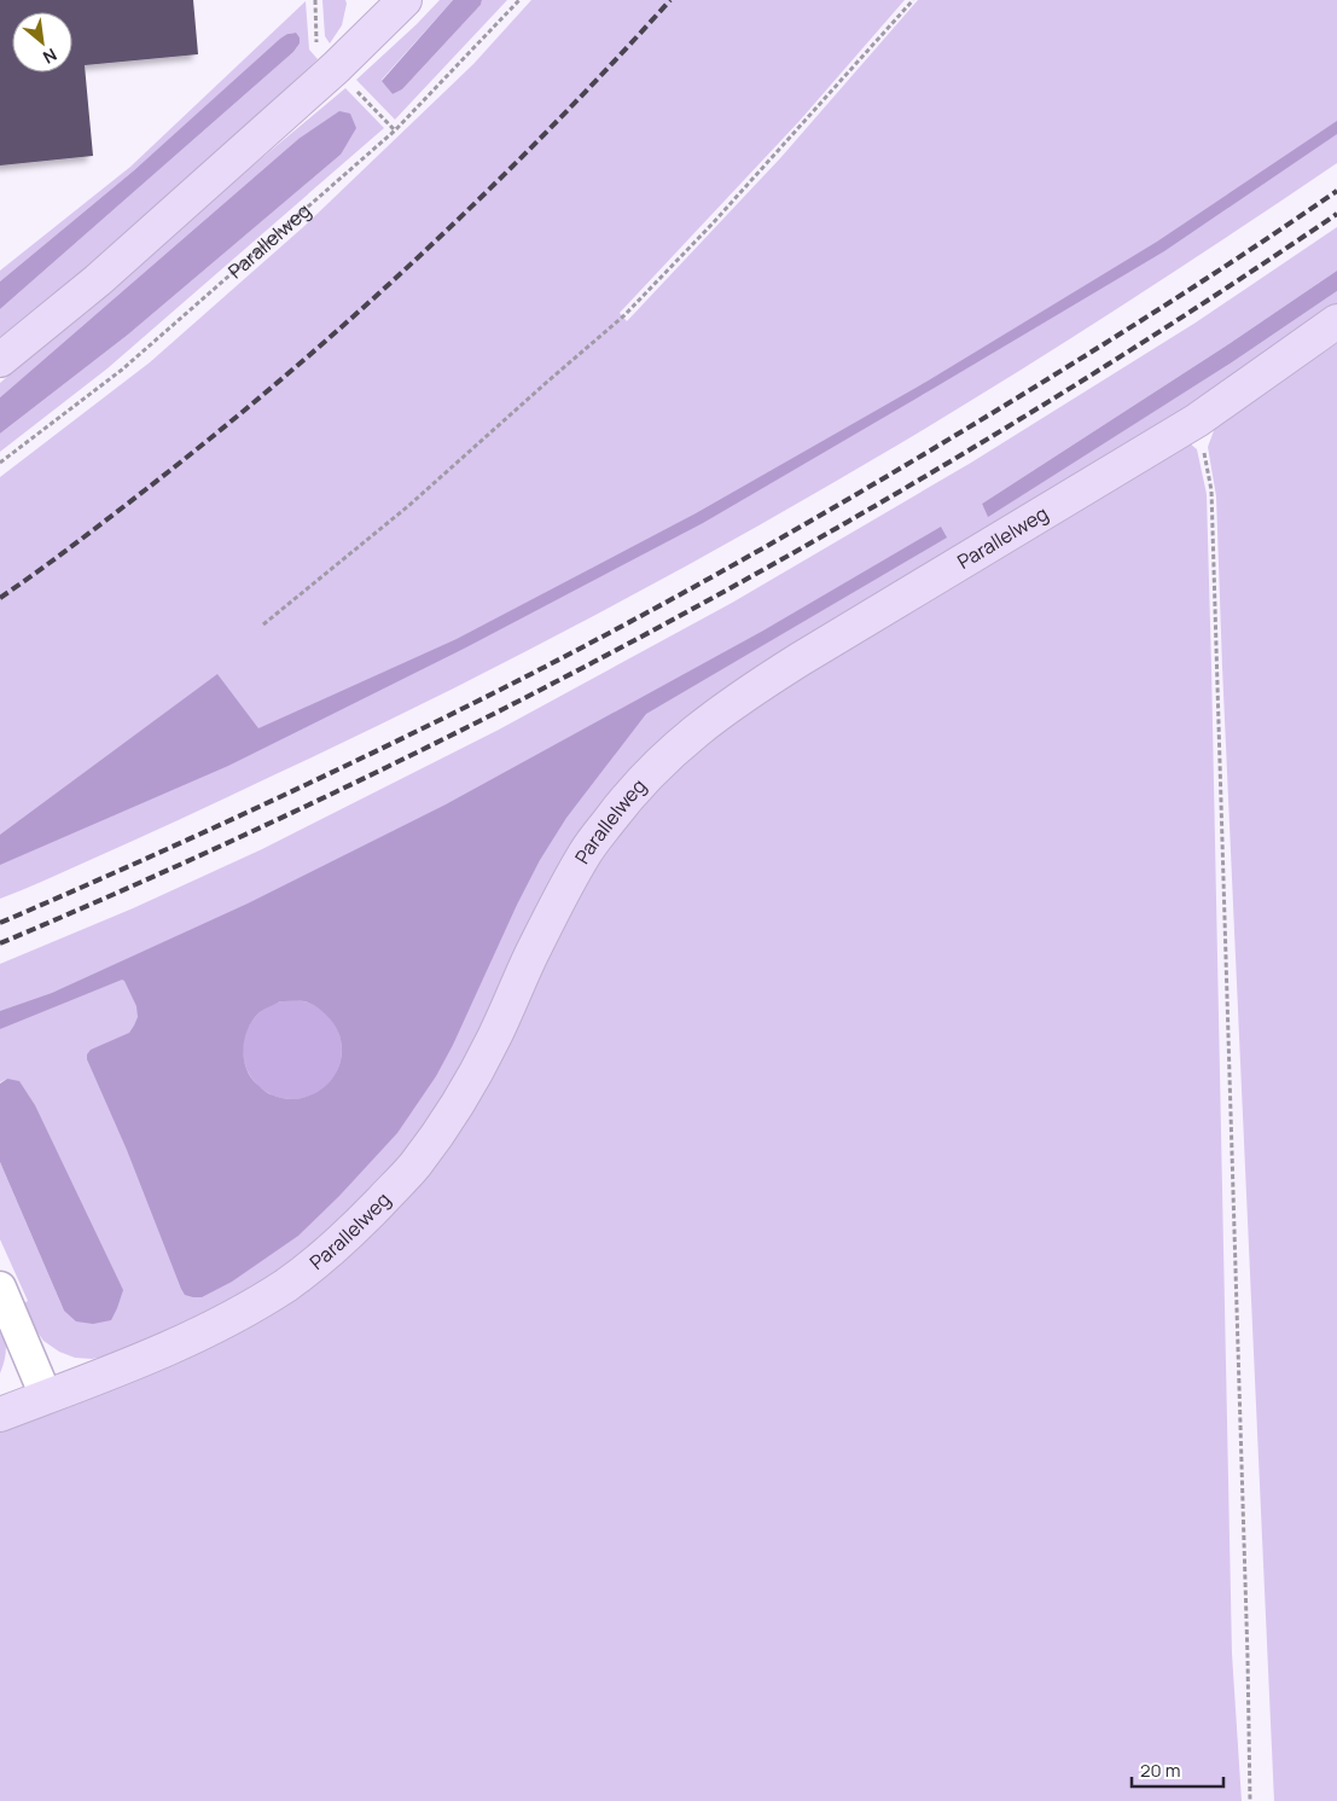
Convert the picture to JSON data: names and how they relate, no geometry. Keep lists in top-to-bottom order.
{
  "streets": {
    "street": ["Parallelweg"]
  },
  "scale_bar": "20 m",
  "north": "bottom right"
}
